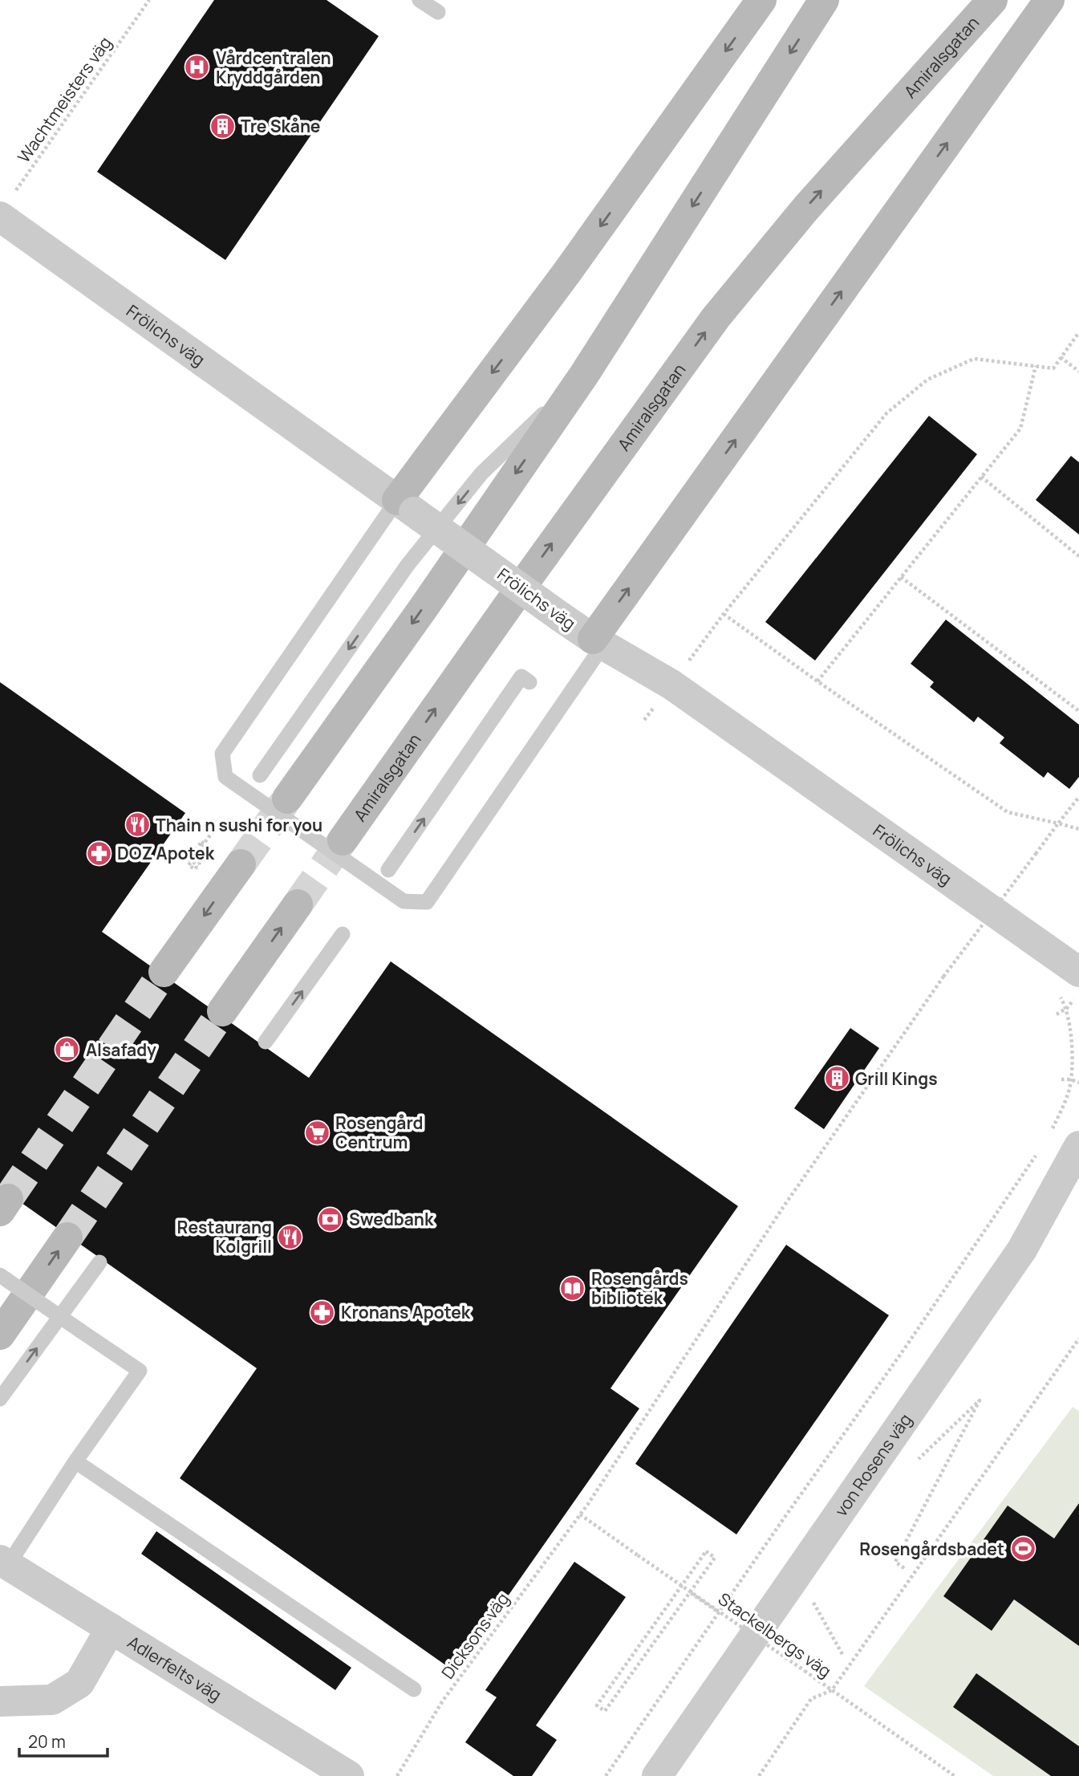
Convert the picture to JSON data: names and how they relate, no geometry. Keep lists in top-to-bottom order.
{
  "streets": {
    "main road": ["Amiralsgatan"],
    "street": ["Frölichs väg", "von Rosens väg", "Adlerfelts väg"],
    "path": ["Wachtmeisters väg", "Stackelbergs väg", "Dicksons väg"]
  },
  "crossings": [
    ["Wachtmeisters väg", "Frölichs väg"],
    ["Stackelbergs väg", "Dicksons väg"]
  ],
  "places": {
    "hospital": ["Vårdcentralen Kryddgården"],
    "building": ["Tre Skåne", "Grill Kings"],
    "restaurant": ["Thain n sushi for you", "Restaurang Kolgrill"],
    "pharmacy": ["DOZ Apotek", "Kronans Apotek"],
    "shop": ["Alsafady"],
    "supermarket": ["Rosengård Centrum"],
    "bank": ["Swedbank"],
    "library": ["Rosengårds bibliotek"],
    "sports": ["Rosengårdsbadet"]
  },
  "scale_bar": "20 m"
}
